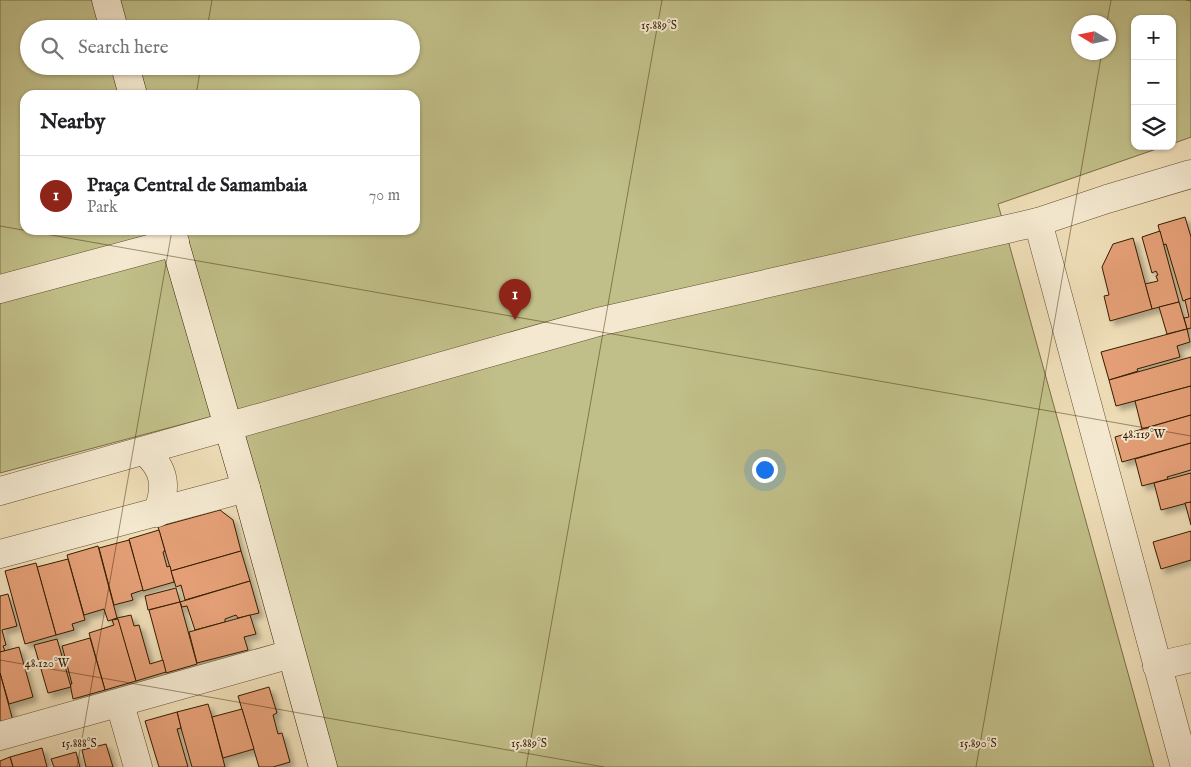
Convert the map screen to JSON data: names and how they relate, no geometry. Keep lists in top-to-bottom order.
{
  "north": "left",
  "page": {
    "map_buttons": ["+", "−"],
    "search": "Search here",
    "heading": "Nearby",
    "list": [
      {
        "mark": "1",
        "name": "Praça Central de Samambaia",
        "note": "Park",
        "value": "70 m"
      }
    ],
    "pins": "1"
  },
  "coordinates": [
    "15.889°S",
    "48.119°W",
    "48.120°W",
    "15.888°S",
    "15.890°S"
  ]
}
